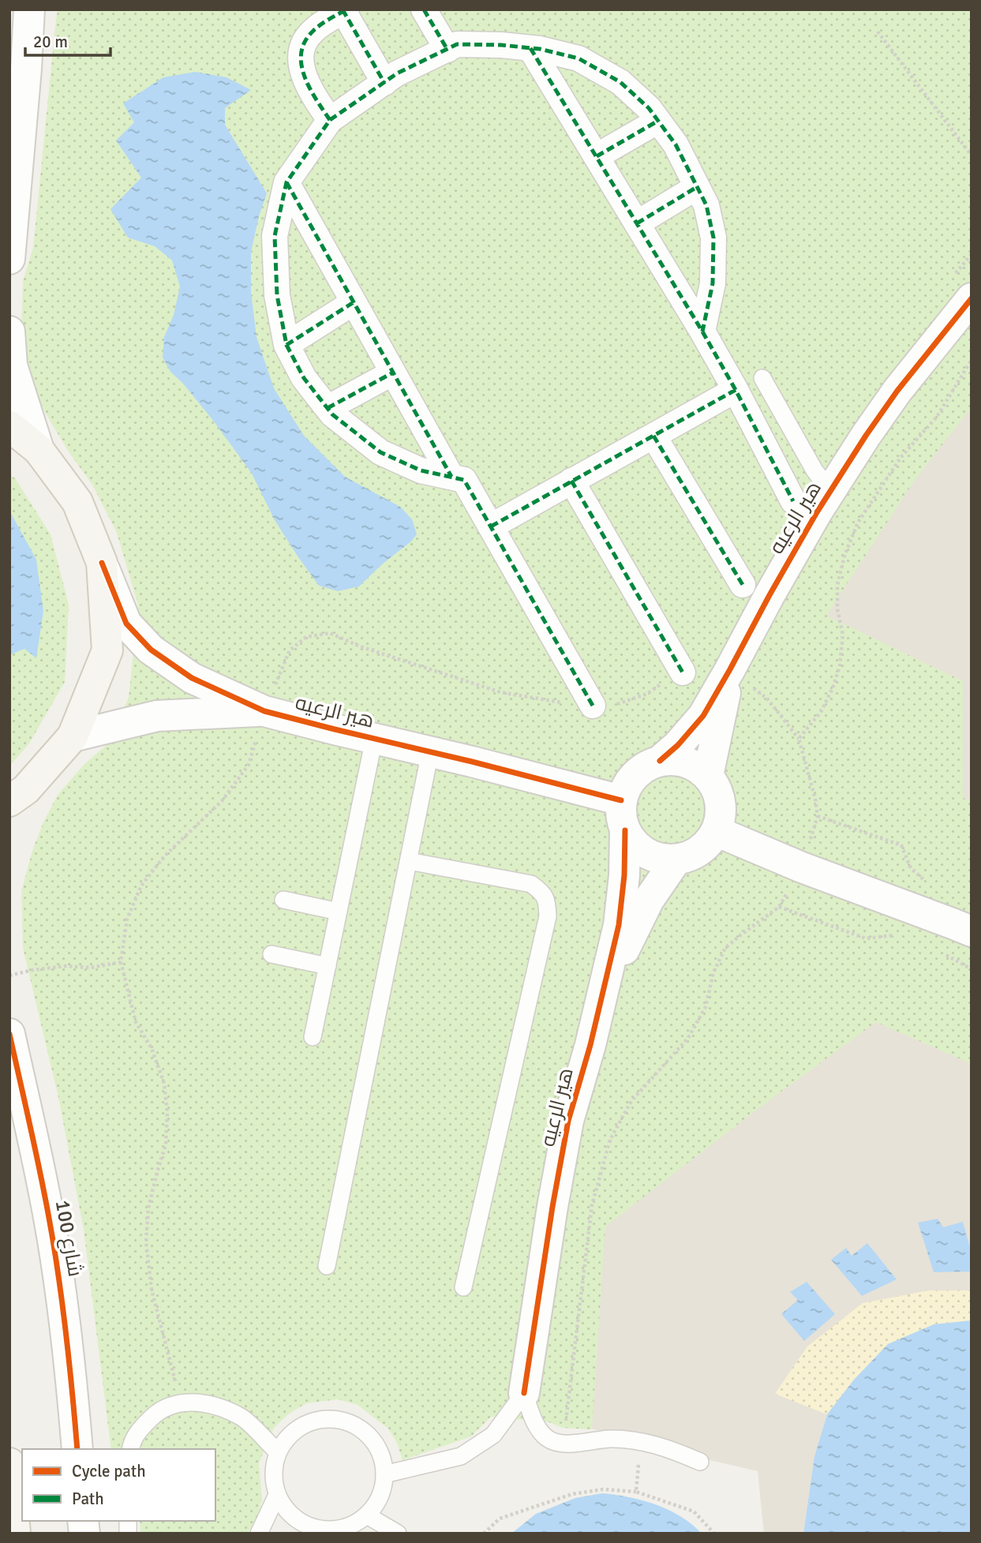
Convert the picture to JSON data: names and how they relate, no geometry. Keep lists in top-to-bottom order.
{
  "streets": {
    "street": ["هير الرعيه", "شارع 100"]
  },
  "legend": ["Cycle path", "Path"],
  "scale_bar": "20 m"
}
